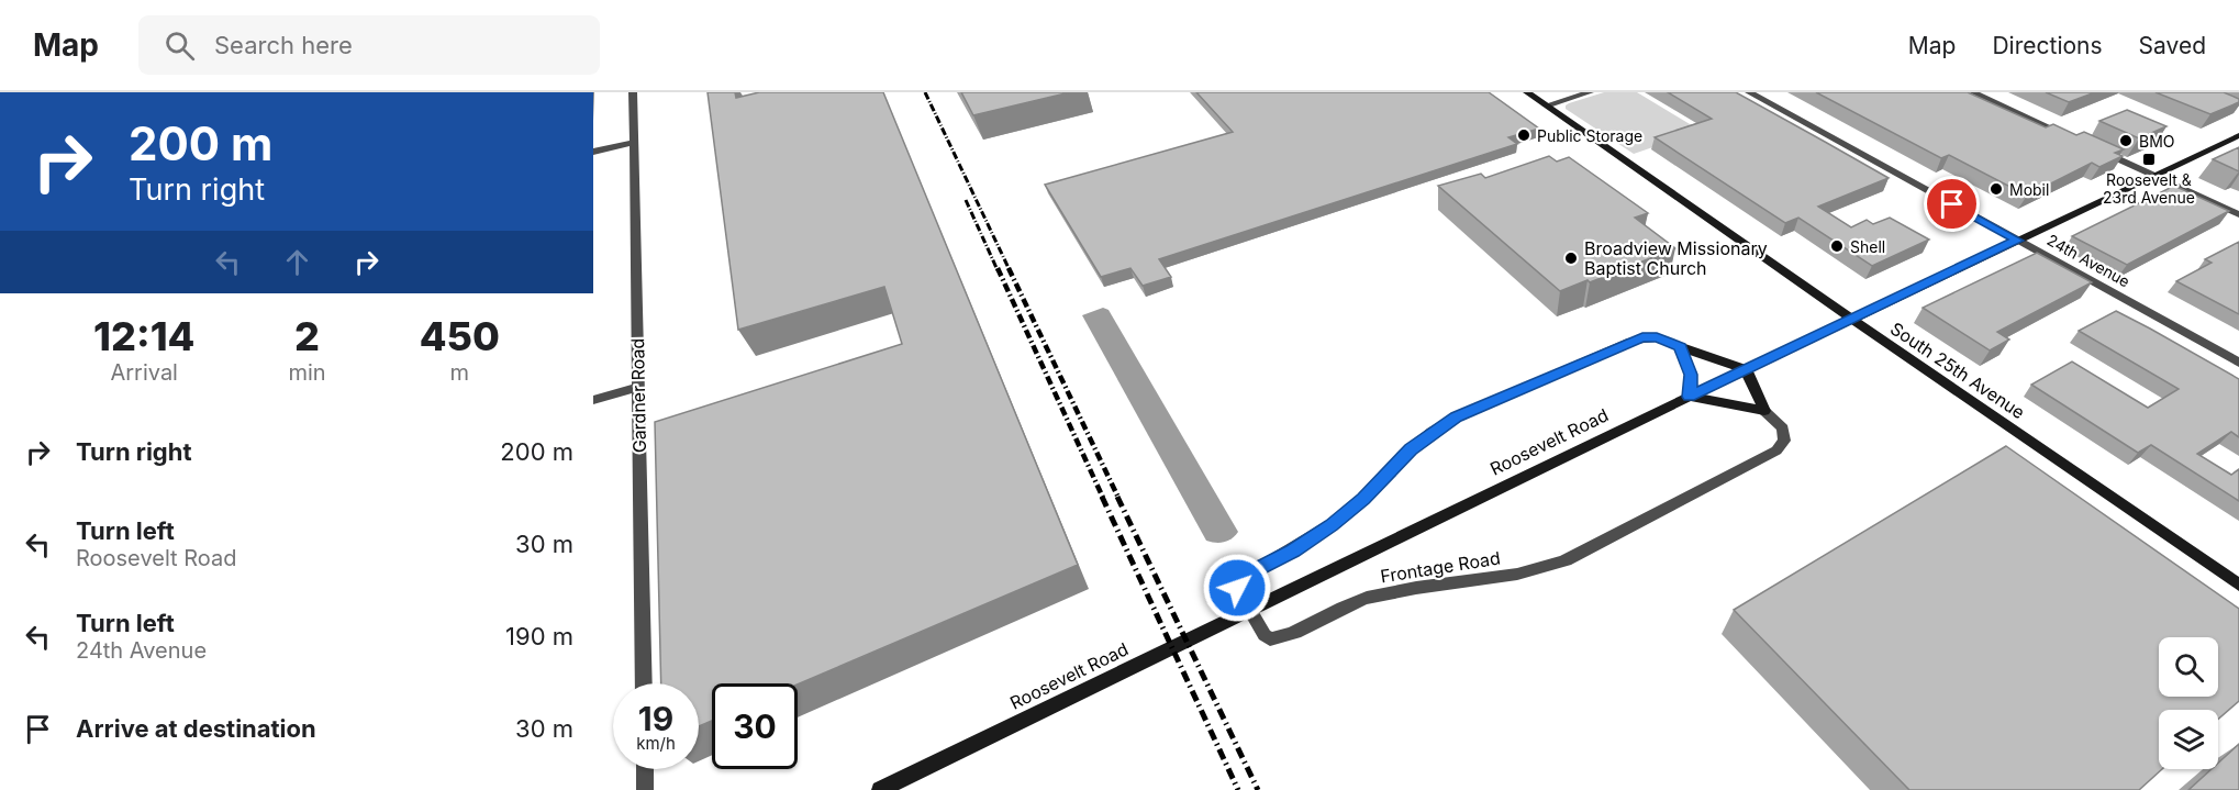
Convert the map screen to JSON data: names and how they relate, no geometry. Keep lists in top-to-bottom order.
{
  "streets": {
    "main road": ["South 25th Avenue", "Roosevelt Road"],
    "street": ["24th Avenue", "Gardner Road", "Frontage Road"]
  },
  "crossings": [
    ["24th Avenue", "Roosevelt Road"],
    ["South 25th Avenue", "Roosevelt Road"]
  ],
  "places": {
    "other": [
      "Public Storage",
      "BMO",
      "Mobil",
      "Shell",
      "Broadview Missionary Baptist Church"
    ],
    "transit": ["Roosevelt & 23rd Avenue"]
  },
  "page": {
    "header": "Map",
    "search": "Search here",
    "nav": ["Map", "Directions", "Saved"],
    "turn": ["200 m", "Turn right"],
    "eta": [
      "12:14",
      "Arrival",
      "2",
      "min",
      "450",
      "m"
    ],
    "list": [
      {
        "name": "Turn right",
        "value": "200 m"
      },
      {
        "name": "Turn left",
        "note": "Roosevelt Road",
        "value": "30 m"
      },
      {
        "name": "Turn left",
        "note": "24th Avenue",
        "value": "190 m"
      },
      {
        "name": "Arrive at destination",
        "value": "30 m"
      }
    ],
    "speed": "19 km/h",
    "limit": "30"
  }
}
